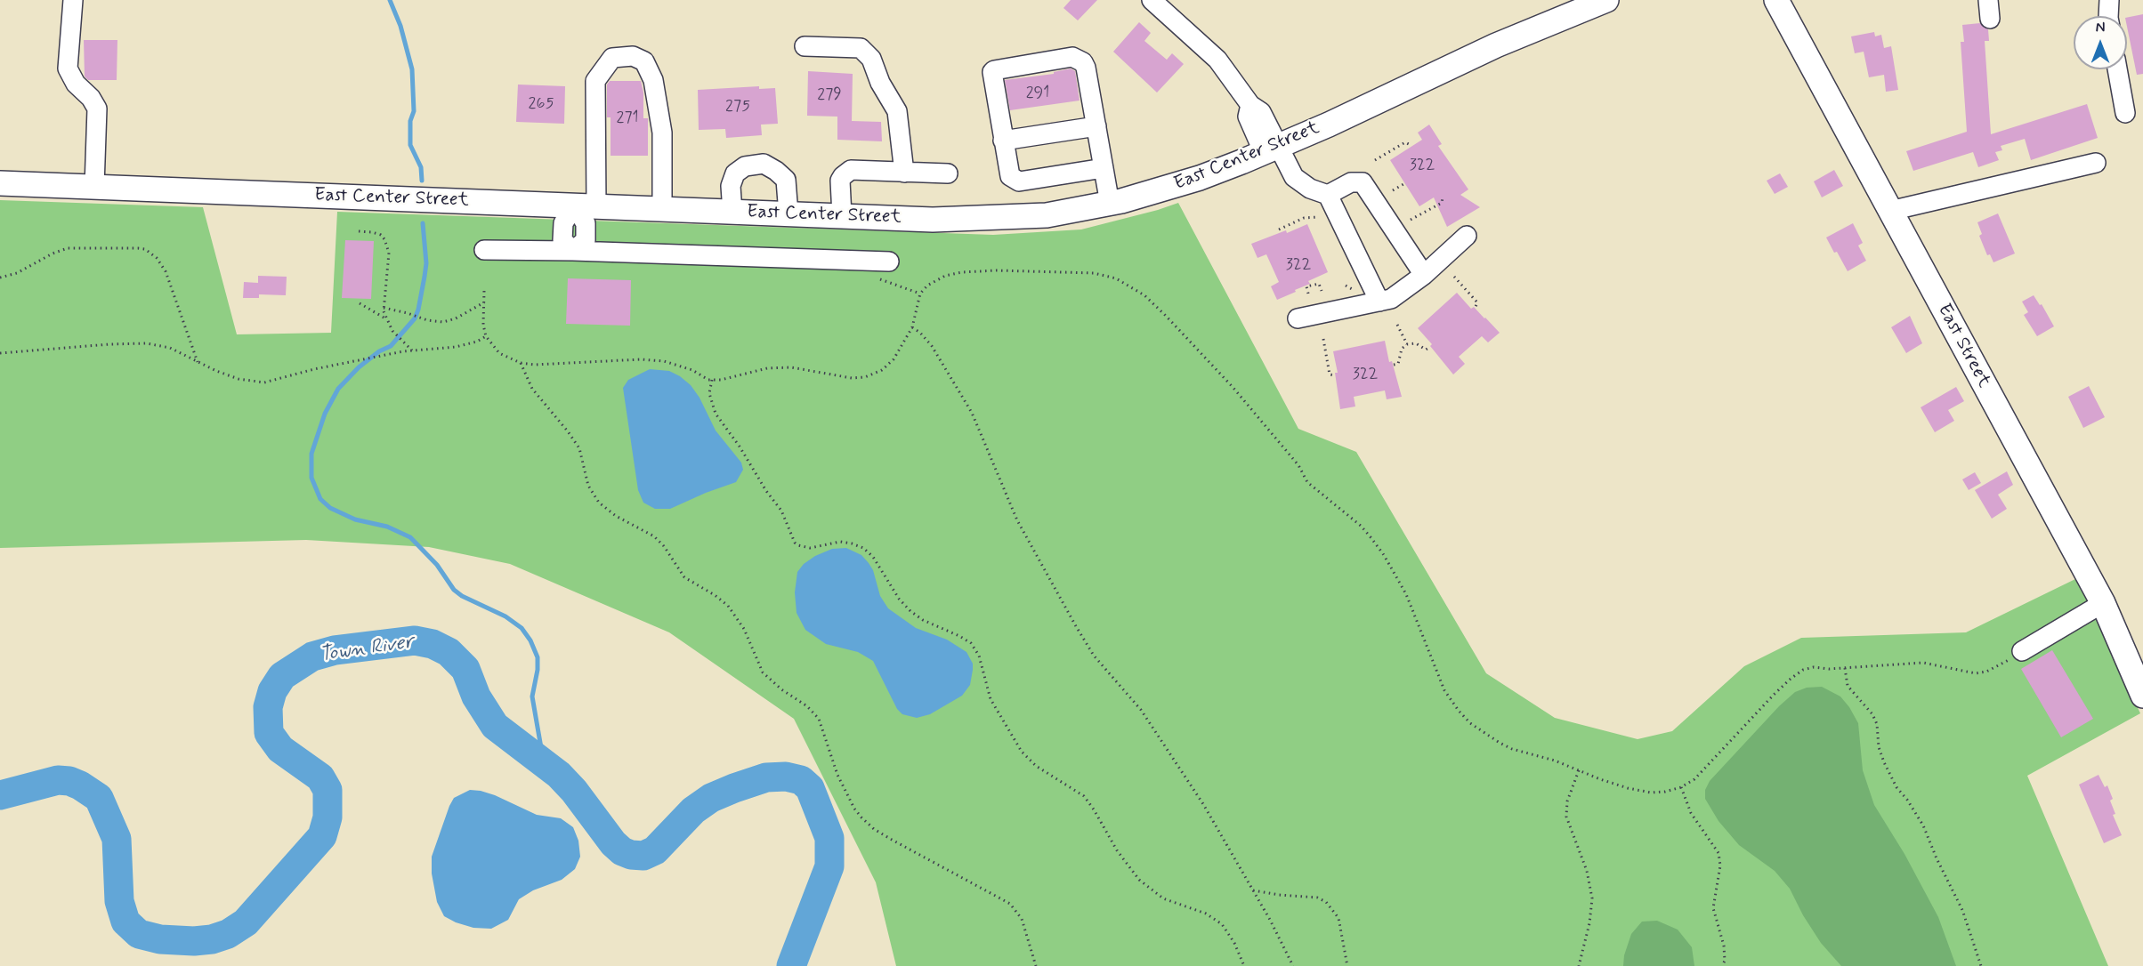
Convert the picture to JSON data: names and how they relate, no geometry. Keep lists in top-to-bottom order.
{
  "streets": {
    "main road": ["East Center Street", "East Street"]
  },
  "water": ["Town River"],
  "house_numbers": [
    "291",
    "279",
    "265",
    "275",
    "271",
    "322",
    "322",
    "322"
  ],
  "north": "top"
}
